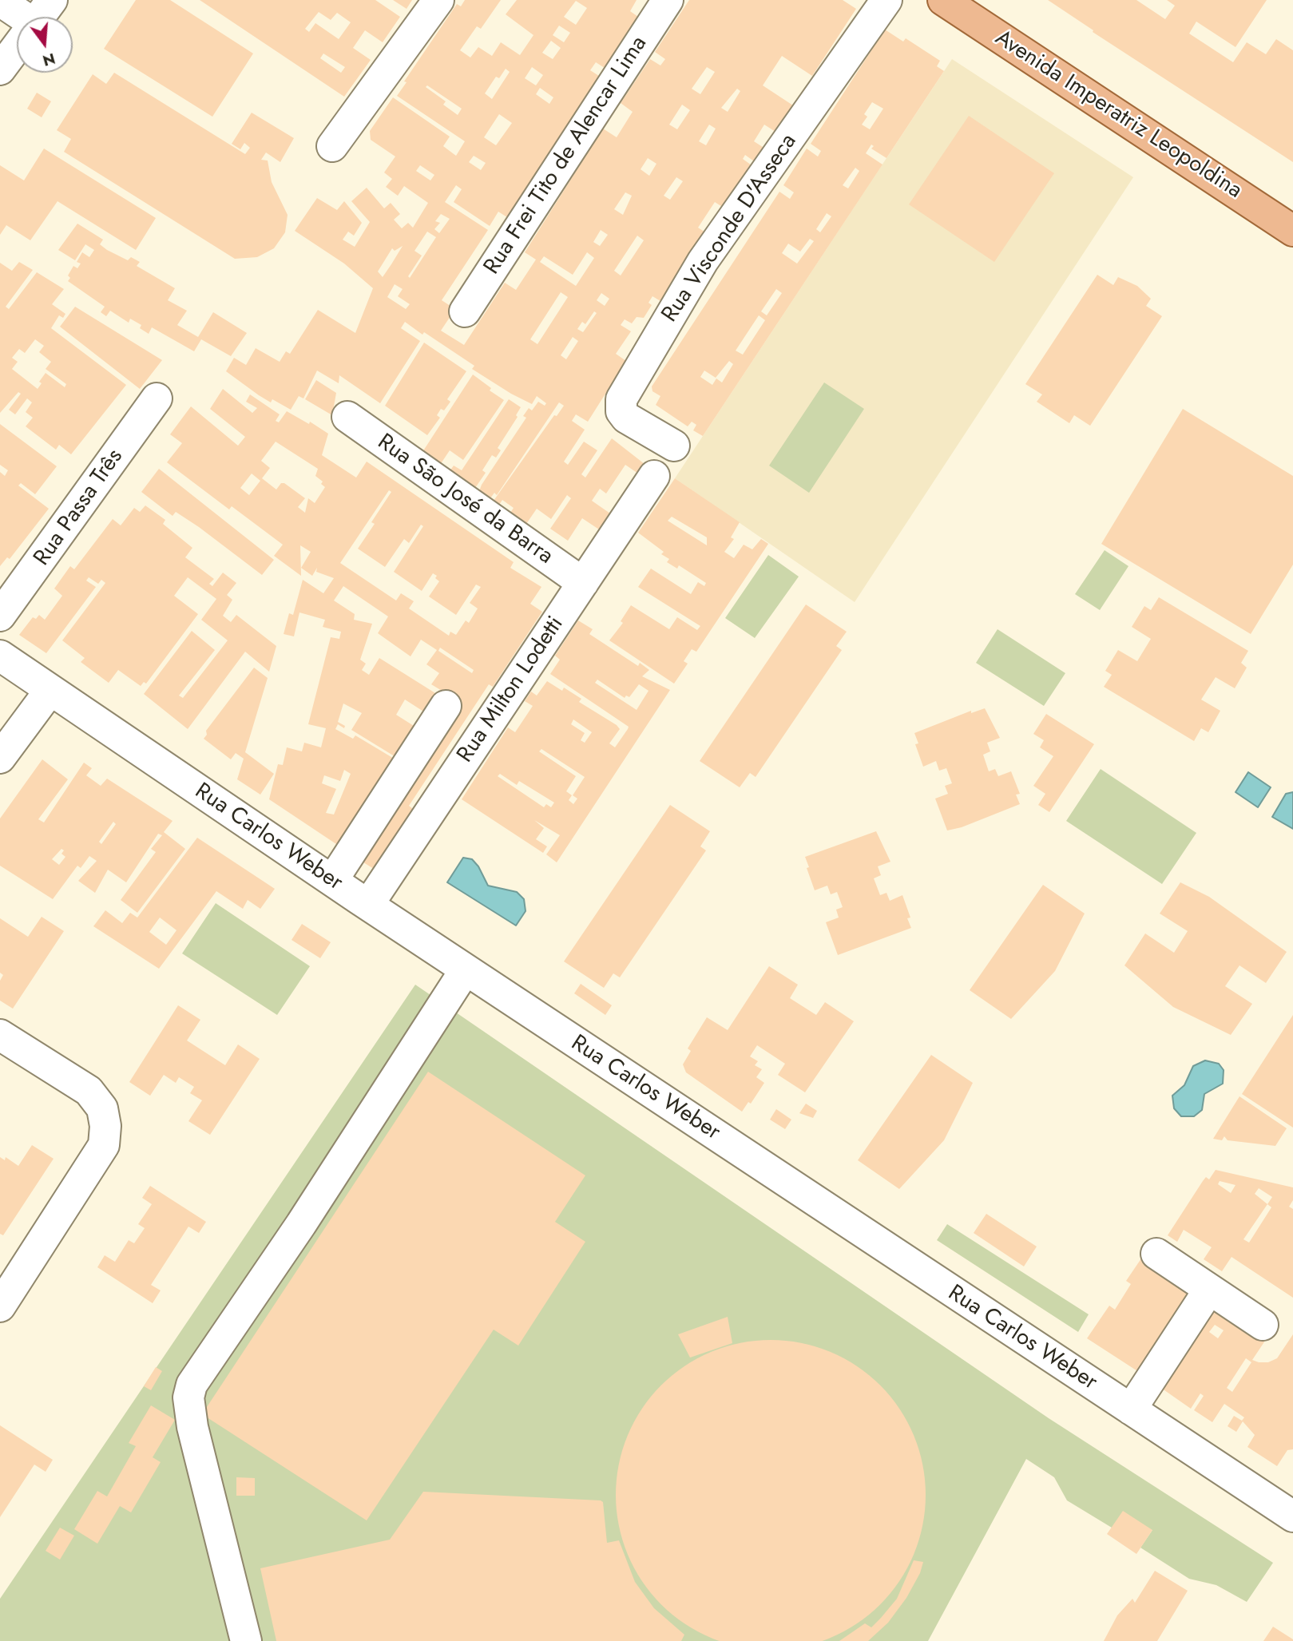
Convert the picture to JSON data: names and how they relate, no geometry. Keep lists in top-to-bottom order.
{
  "streets": {
    "main road": ["Avenida Imperatriz Leopoldina"],
    "street": [
      "Rua Frei Tito de Alencar Lima",
      "Rua Visconde D'Asseca",
      "Rua São José da Barra",
      "Rua Passa Três",
      "Rua Milton Lodetti",
      "Rua Carlos Weber"
    ]
  },
  "crossings": [
    ["Rua São José da Barra", "Rua Milton Lodetti"],
    ["Rua Milton Lodetti", "Rua Carlos Weber"]
  ],
  "north": "bottom"
}
